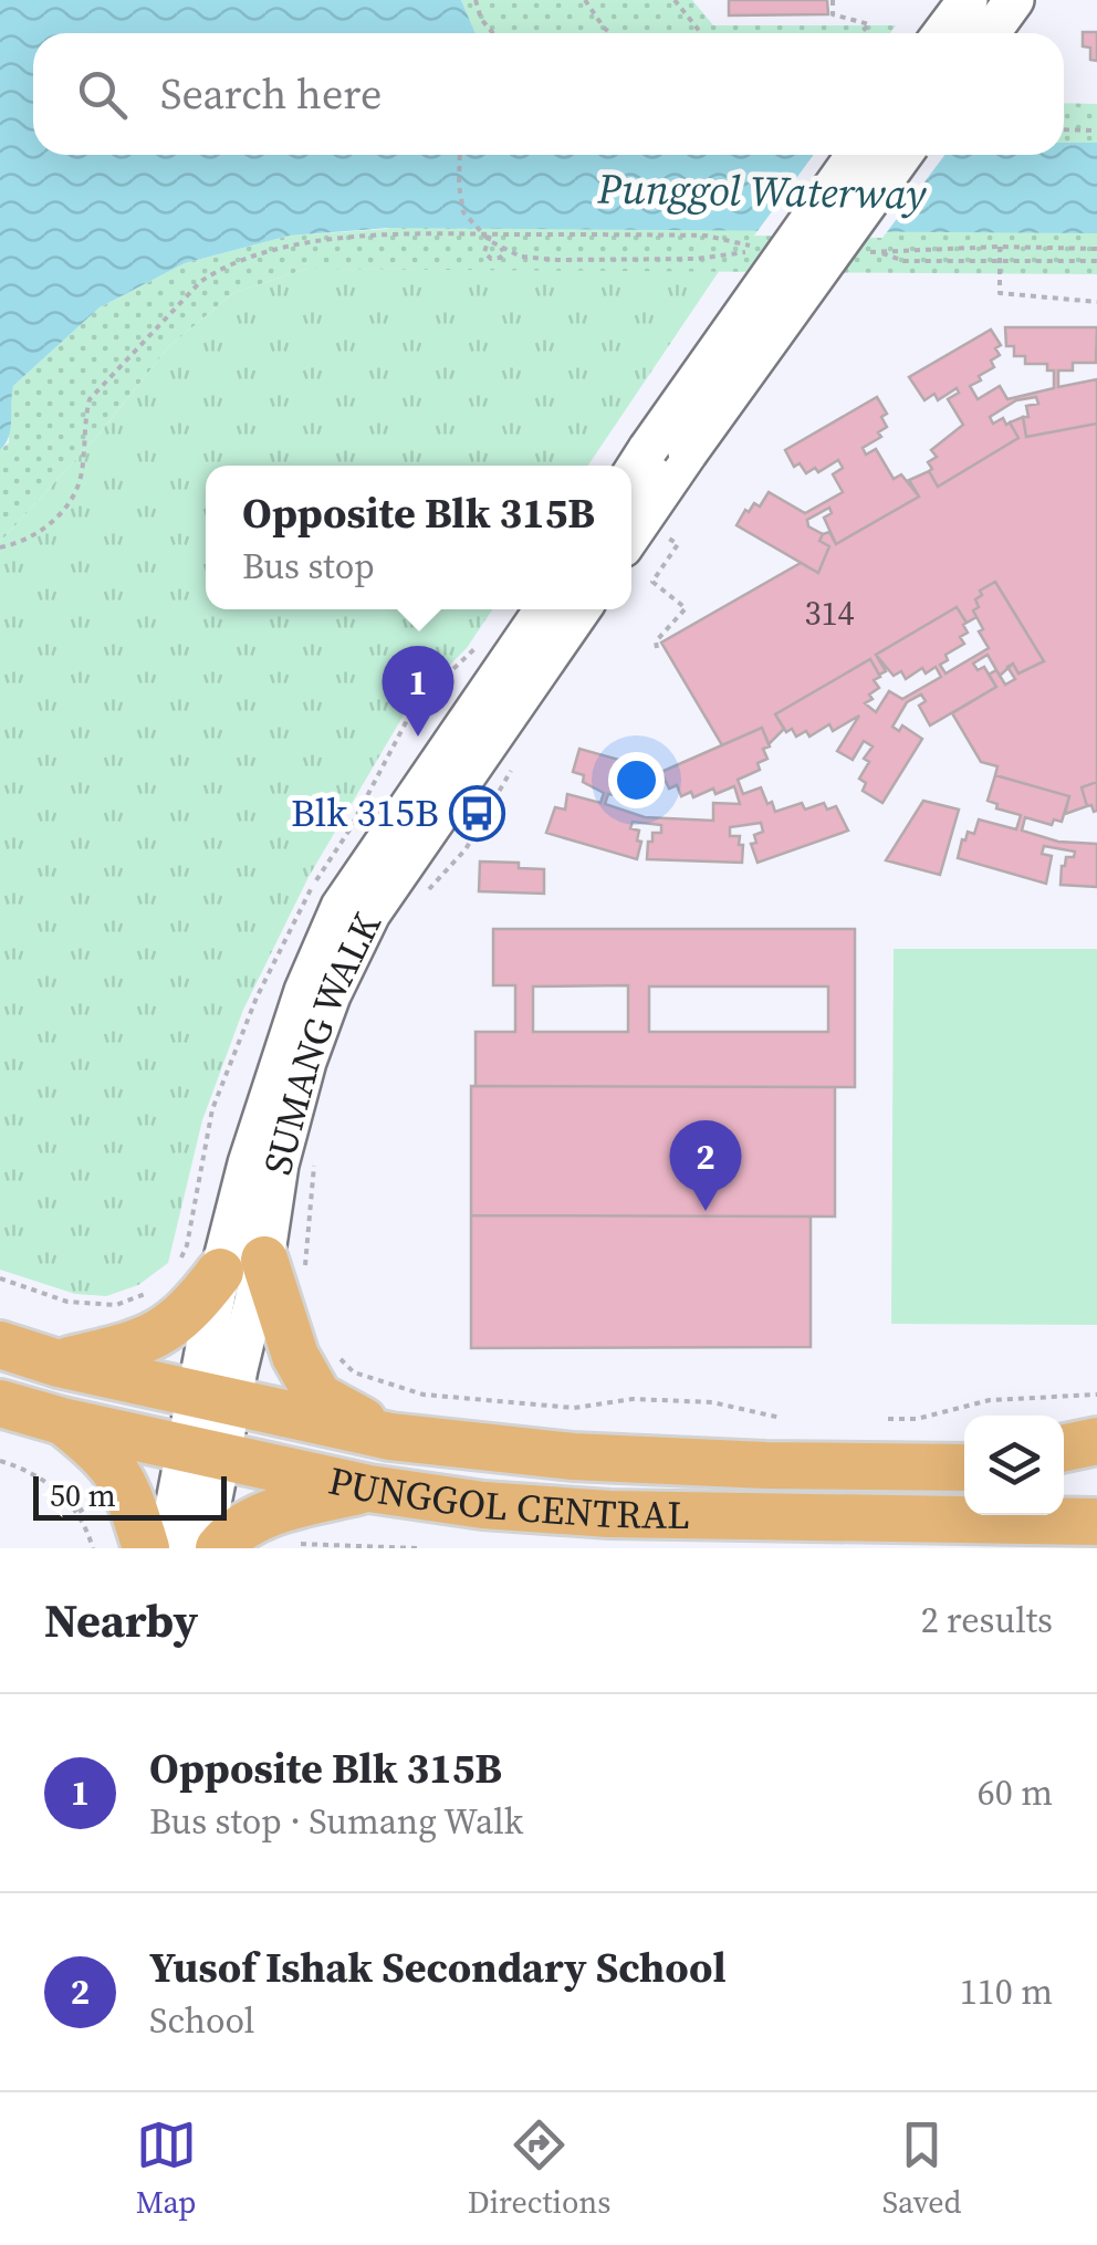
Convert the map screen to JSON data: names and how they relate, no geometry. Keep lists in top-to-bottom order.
{
  "streets": {
    "main road": ["PUNGGOL CENTRAL"],
    "street": ["SUMANG WALK"]
  },
  "crossings": [
    ["SUMANG WALK", "PUNGGOL CENTRAL"]
  ],
  "water": ["Punggol Waterway"],
  "places": {
    "bus stop": ["Blk 315B"]
  },
  "house_numbers": ["314"],
  "scale_bar": "50 m",
  "page": {
    "search": "Search here",
    "popup": ["Opposite Blk 315B", "Bus stop"],
    "pins": ["1", "2"],
    "scale": "50 m",
    "heading": ["Nearby", "2 results"],
    "list": [
      {
        "mark": "1",
        "name": "Opposite Blk 315B",
        "note": "Bus stop · Sumang Walk",
        "value": "60 m"
      },
      {
        "mark": "2",
        "name": "Yusof Ishak Secondary School",
        "note": "School",
        "value": "110 m"
      }
    ],
    "nav": ["Map", "Directions", "Saved"]
  }
}
